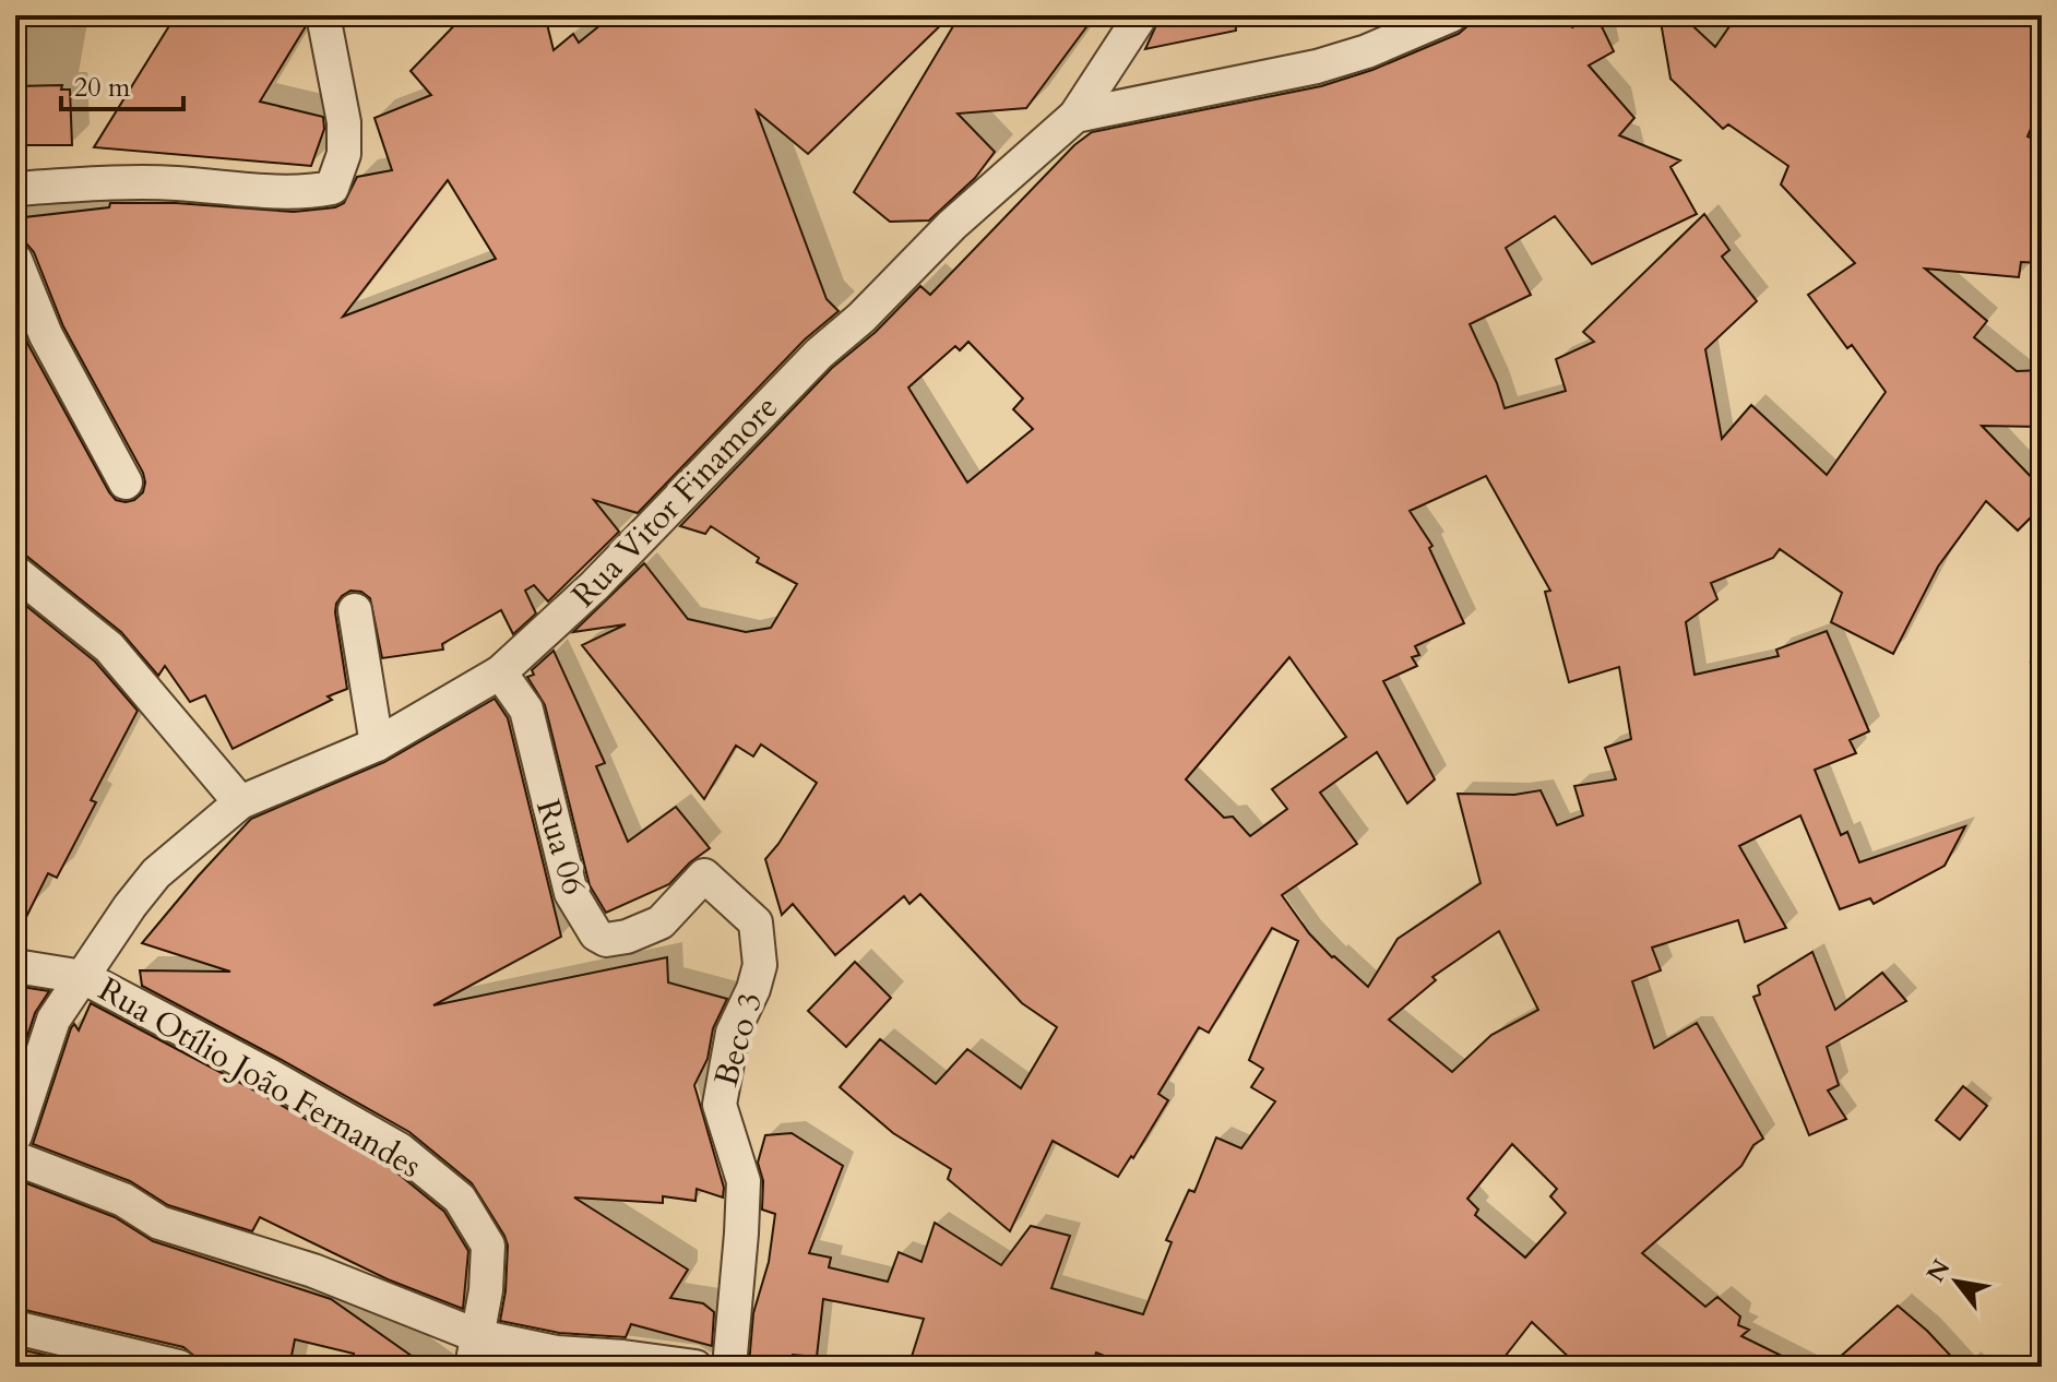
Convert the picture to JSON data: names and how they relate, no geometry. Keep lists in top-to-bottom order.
{
  "streets": {
    "street": [
      "Rua Vitor Finamore",
      "Rua 06",
      "Beco 3",
      "Rua Otílio João Fernandes"
    ]
  },
  "crossings": [
    ["Rua Vitor Finamore", "Rua 06"],
    ["Rua Vitor Finamore", "Rua Otílio João Fernandes"],
    ["Rua 06", "Beco 3"]
  ],
  "scale_bar": "20 m",
  "north": "top left"
}
